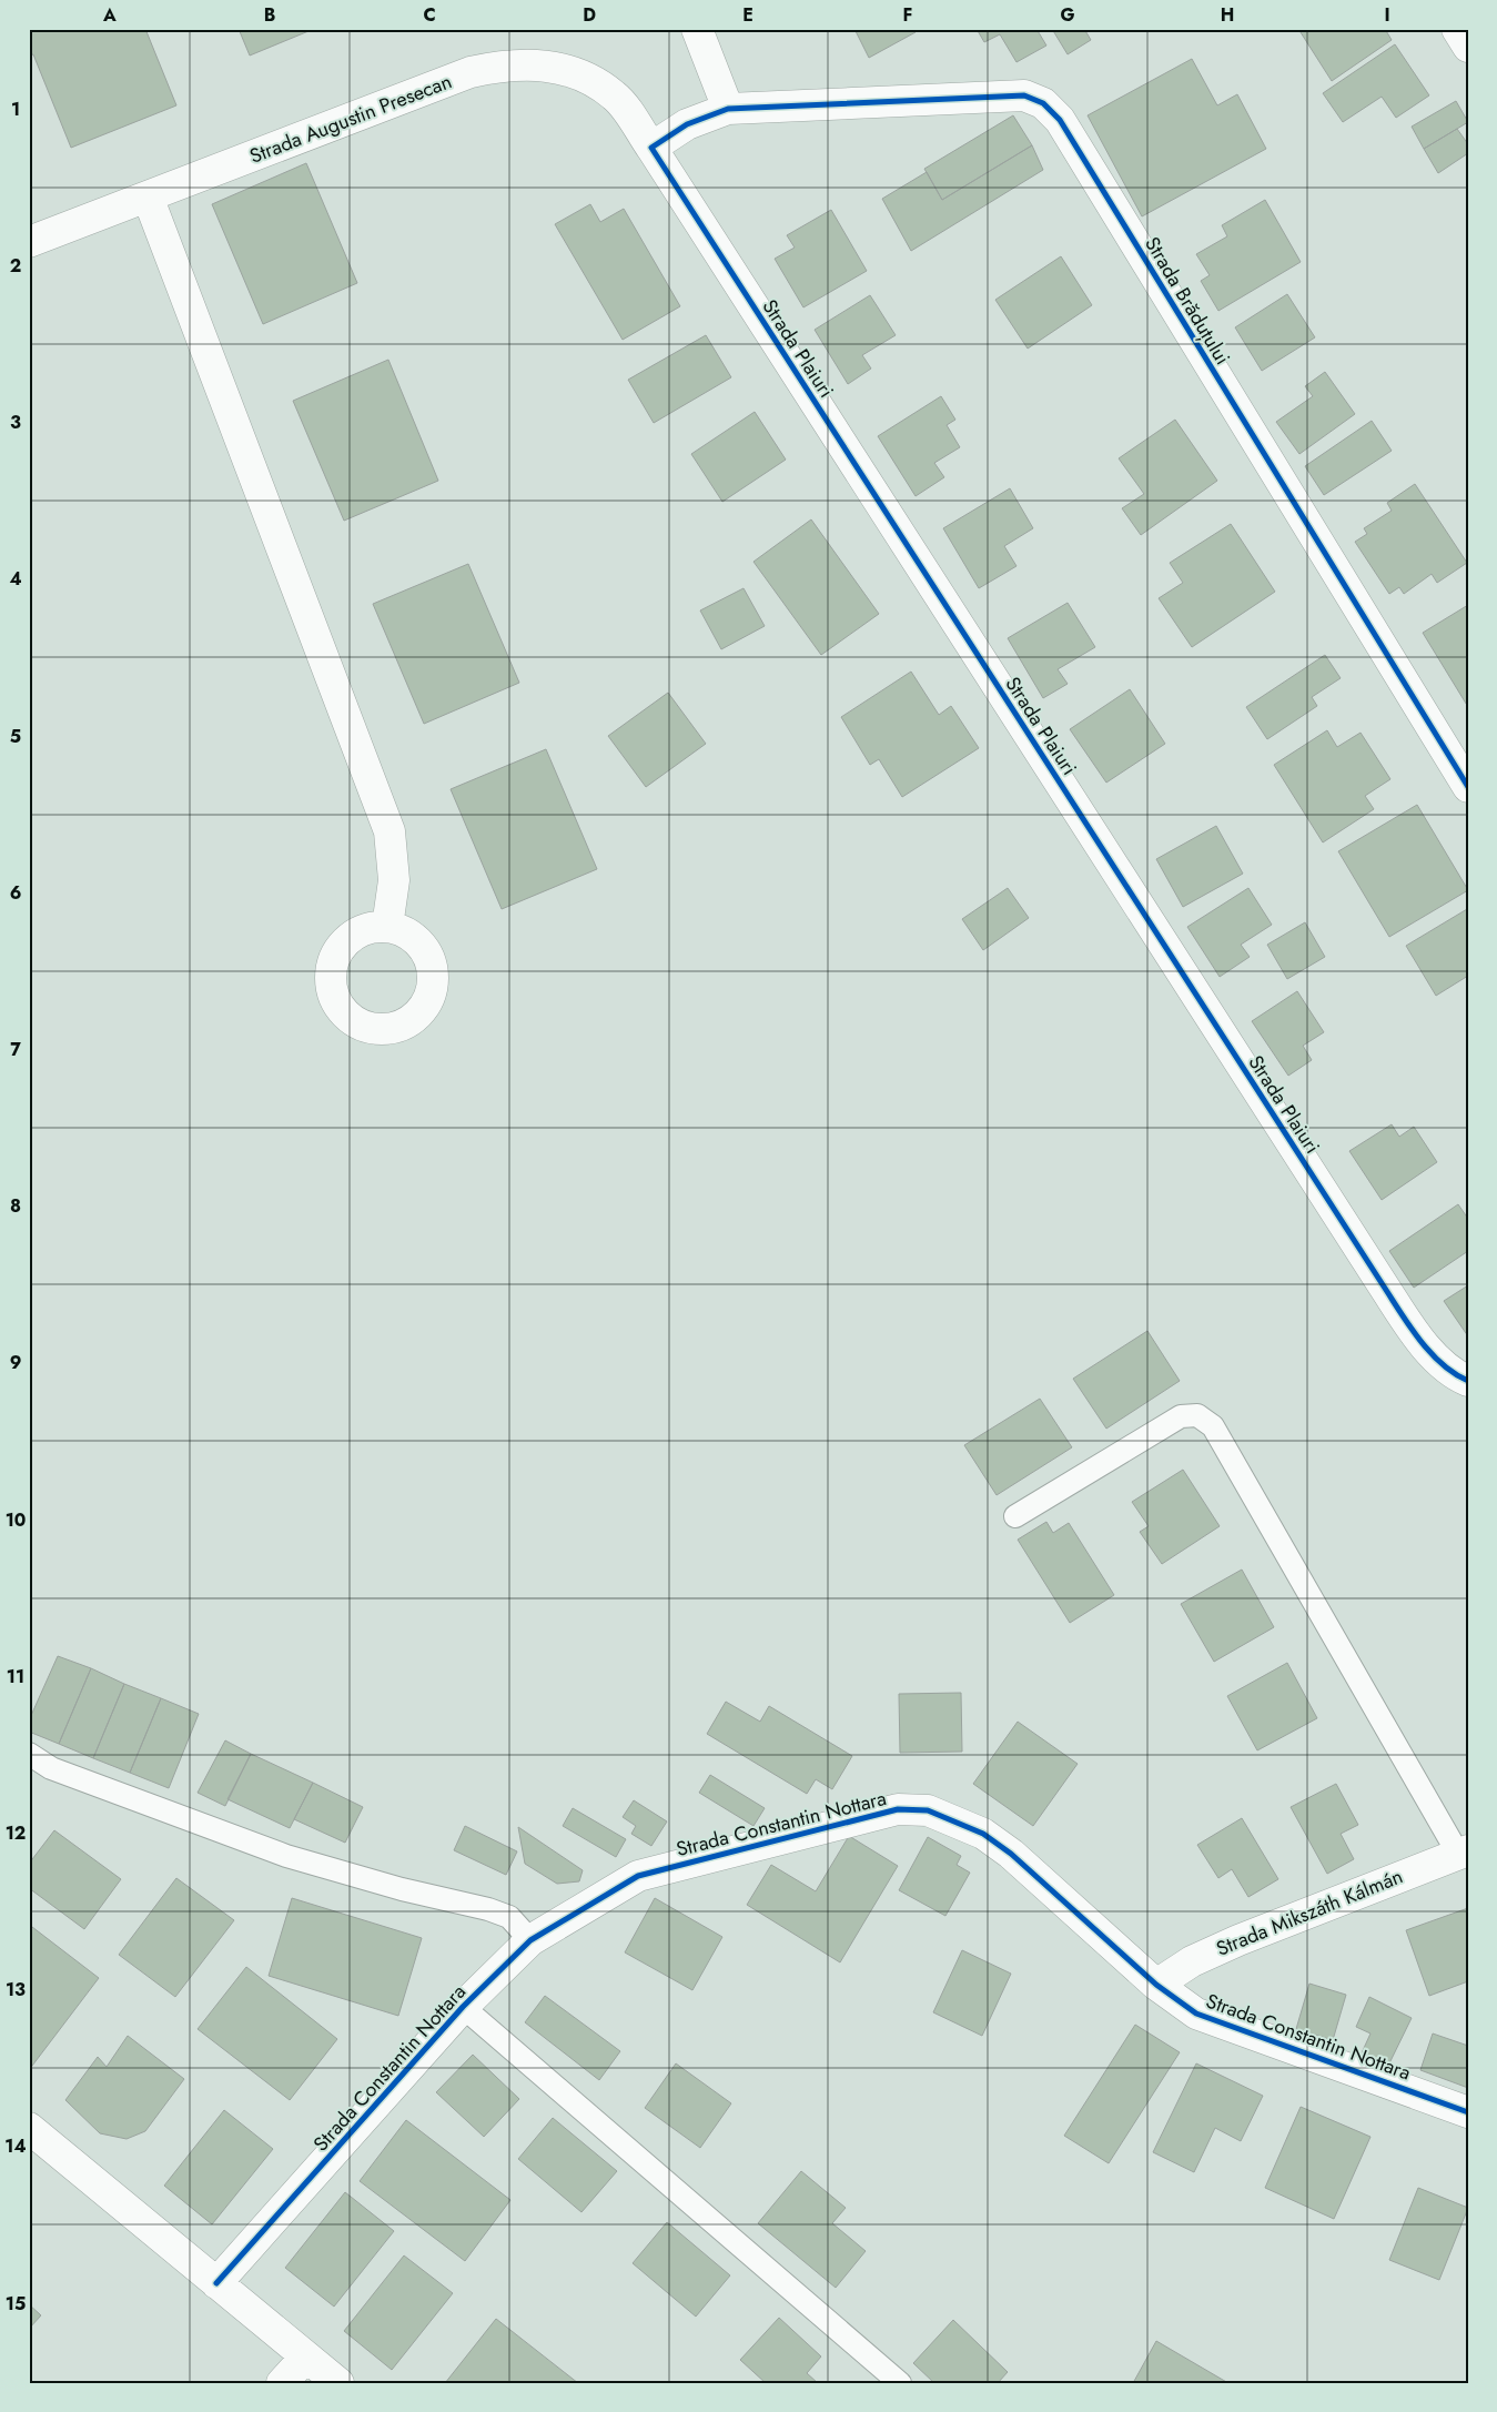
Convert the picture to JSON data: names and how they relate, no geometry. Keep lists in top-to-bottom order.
{
  "streets": {
    "street": [
      "Strada Augustin Presecan",
      "Strada Brăduțului",
      "Strada Plaiuri",
      "Strada Constantin Nottara",
      "Strada Mikszáth Kálmán"
    ]
  },
  "crossings": [
    ["Strada Augustin Presecan", "Strada Plaiuri"],
    ["Strada Constantin Nottara", "Strada Mikszáth Kálmán"]
  ],
  "grid": {
    "columns": [
      "A",
      "B",
      "C",
      "D",
      "E",
      "F",
      "G",
      "H",
      "I"
    ],
    "rows": [
      "1",
      "2",
      "3",
      "4",
      "5",
      "6",
      "7",
      "8",
      "9",
      "10",
      "11",
      "12",
      "13",
      "14",
      "15"
    ]
  }
}
